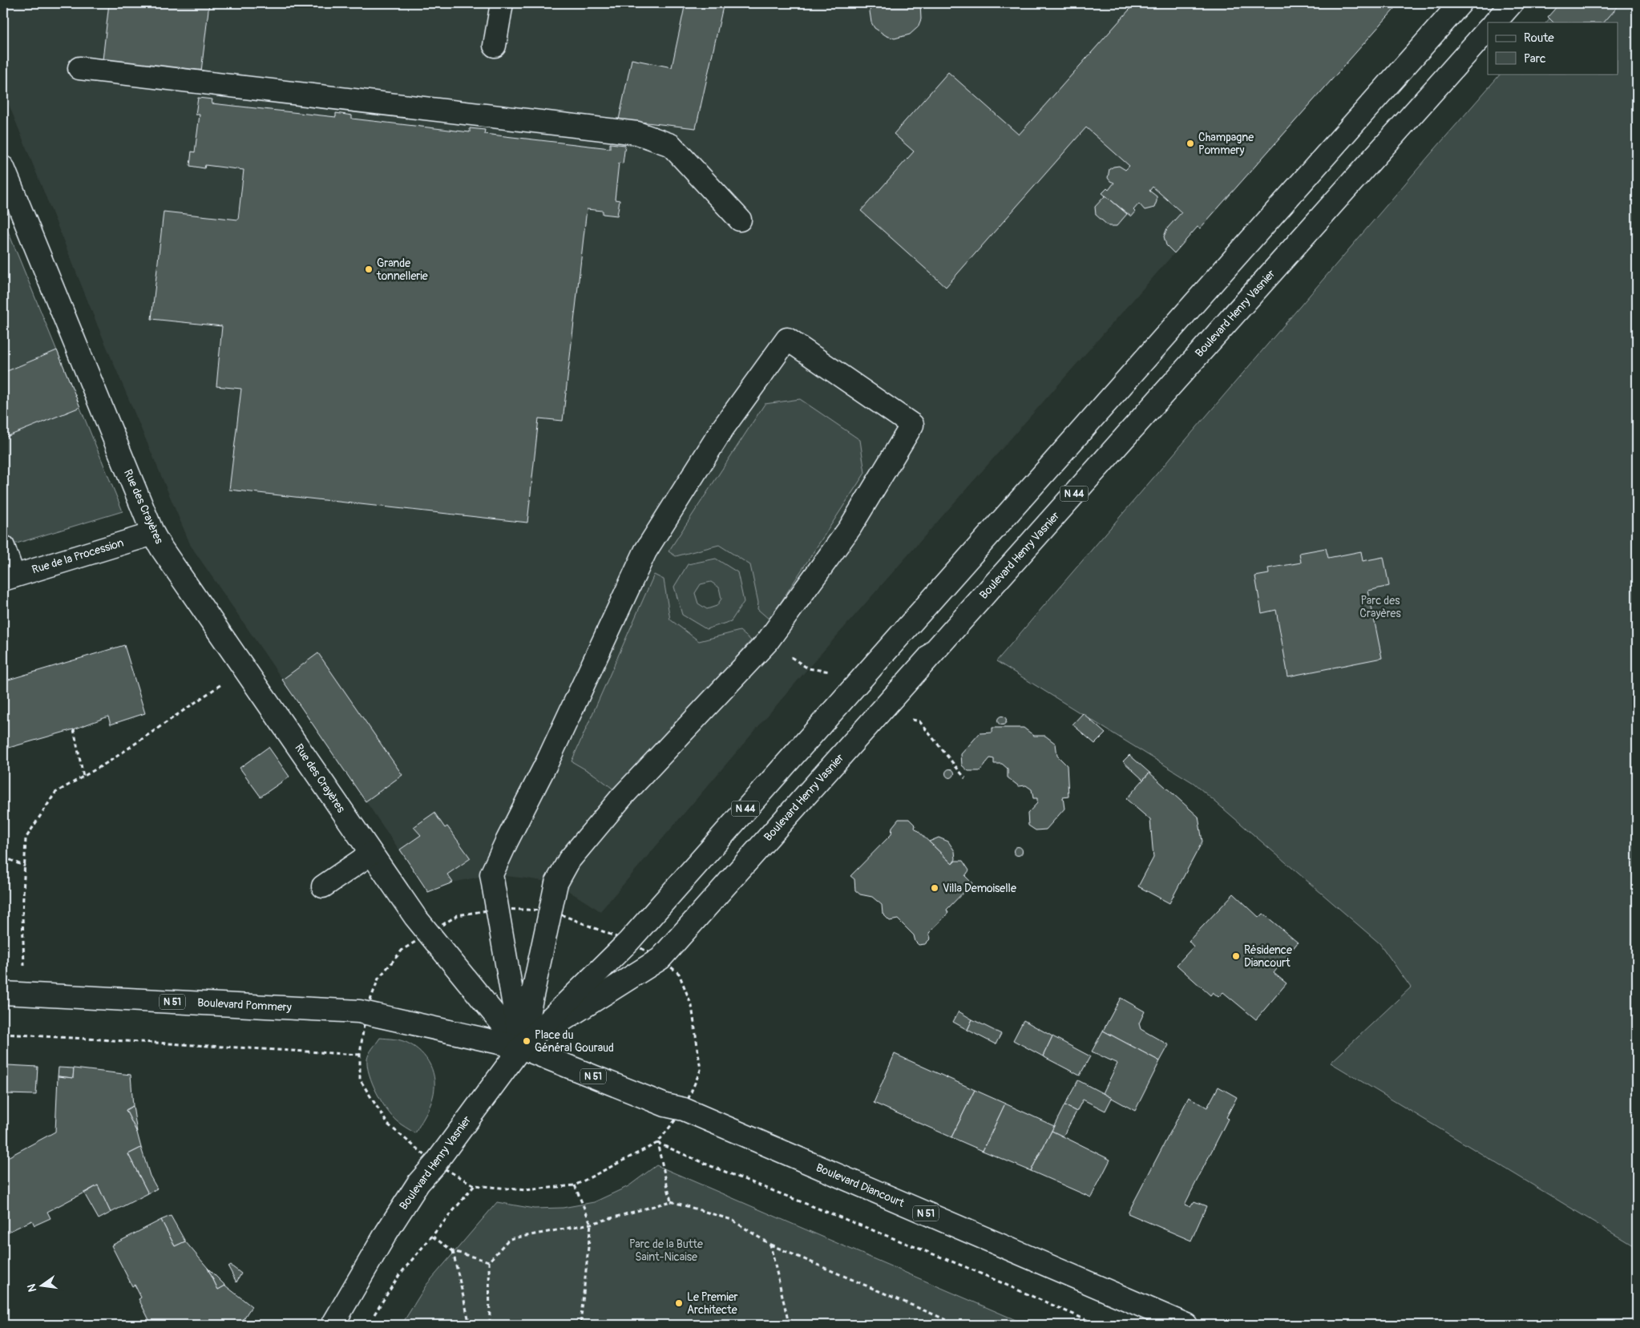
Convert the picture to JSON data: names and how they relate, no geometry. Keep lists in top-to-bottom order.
{
  "streets": {
    "main road": [
      "Boulevard Henry Vasnier",
      "N 44",
      "Rue des Crayères",
      "Rue de la Procession",
      "N 51",
      "Boulevard Pommery",
      "Boulevard Diancourt"
    ]
  },
  "crossings": [
    ["Boulevard Henry Vasnier", "N 51"],
    ["Rue des Crayères", "Rue de la Procession"],
    ["N 51", "Boulevard Pommery"],
    ["N 51", "Boulevard Diancourt"]
  ],
  "parks": ["Parc des Crayères", "Parc de la Butte Saint-Nicaise"],
  "places": [
    "Champagne Pommery",
    "Grande tonnellerie",
    "Villa Demoiselle",
    "Résidence Diancourt",
    "Place du Général Gouraud",
    "Le Premier Architecte"
  ],
  "legend": ["Route", "Parc"],
  "north": "left"
}
